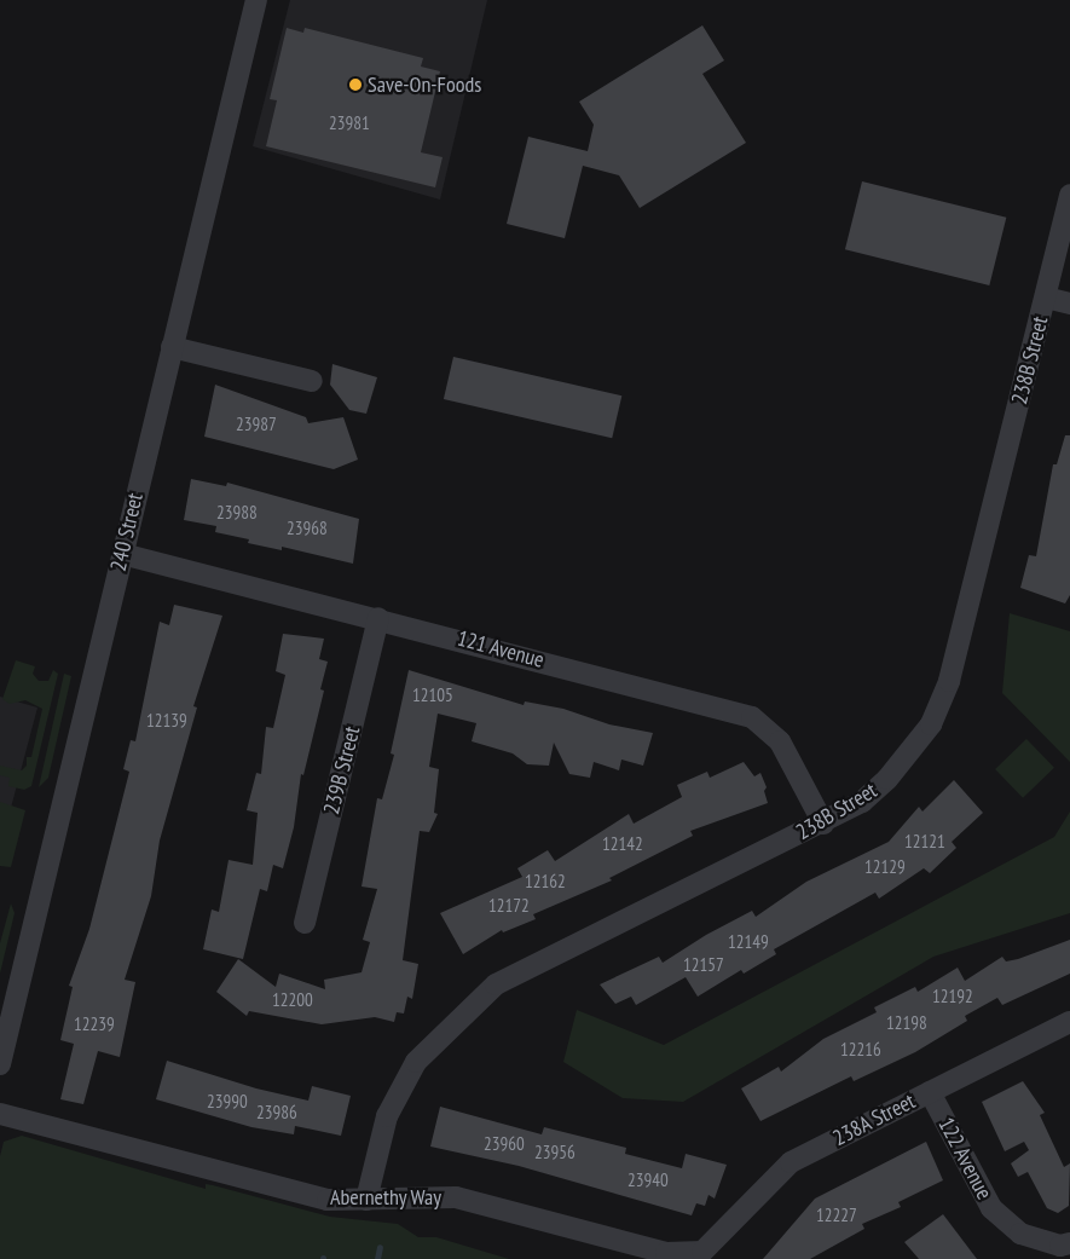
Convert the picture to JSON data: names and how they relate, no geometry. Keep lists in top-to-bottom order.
{
  "streets": {
    "street": [
      "238B Street",
      "240 Street",
      "121 Avenue",
      "239B Street",
      "238A Street",
      "122 Avenue",
      "Abernethy Way"
    ]
  },
  "crossings": [
    ["238B Street", "121 Avenue"],
    ["238B Street", "Abernethy Way"],
    ["240 Street", "121 Avenue"],
    ["121 Avenue", "239B Street"],
    ["238A Street", "122 Avenue"],
    ["238A Street", "Abernethy Way"]
  ],
  "places": ["Save-On-Foods"],
  "house_numbers": [
    "23981",
    "23987",
    "23988",
    "23968",
    "12105",
    "12139",
    "12121",
    "12142",
    "12129",
    "12162",
    "12172",
    "12149",
    "12157",
    "12192",
    "12200",
    "12198",
    "12239",
    "12216",
    "23990",
    "23986",
    "23960",
    "23956",
    "23940",
    "12227"
  ]
}
